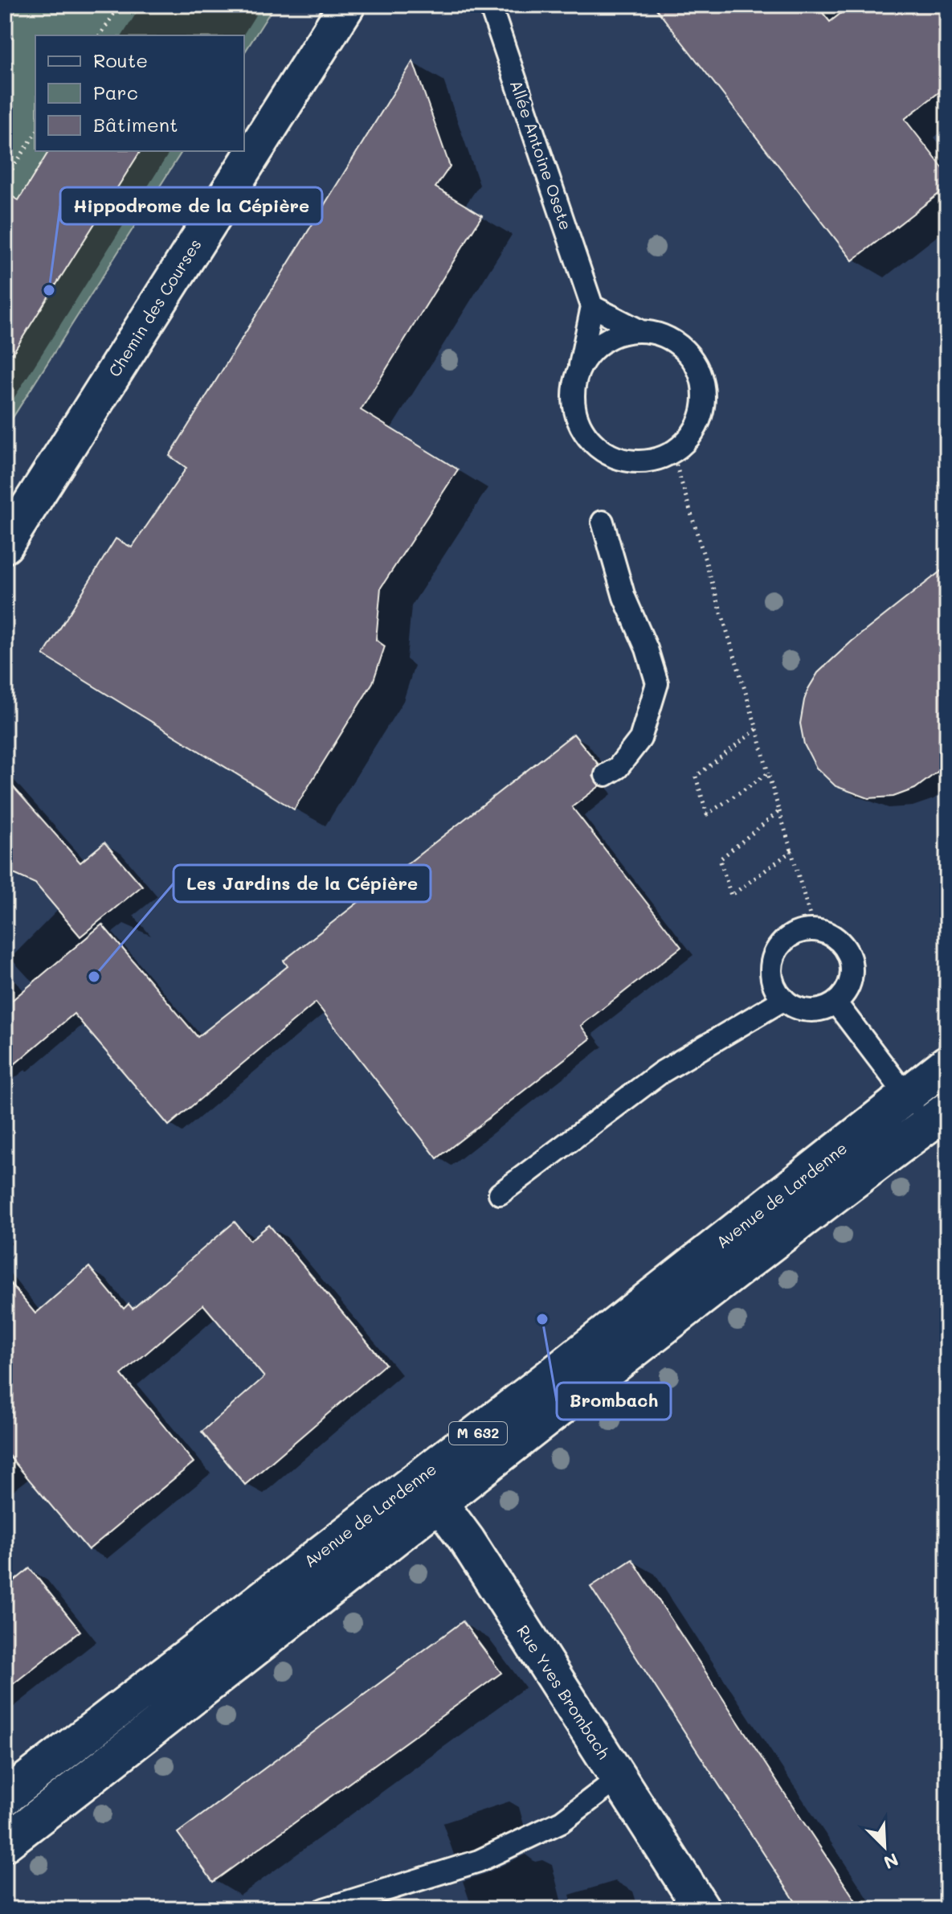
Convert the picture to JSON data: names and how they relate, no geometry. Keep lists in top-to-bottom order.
{
  "streets": {
    "main road": [
      "Chemin des Courses",
      "Avenue de Lardenne",
      "M 632",
      "Rue Yves Brombach"
    ],
    "lane": ["Allée Antoine Osete"]
  },
  "crossings": [
    ["Avenue de Lardenne", "Rue Yves Brombach"]
  ],
  "places": ["Hippodrome de la Cépière", "Les Jardins de la Cépière", "Brombach"],
  "legend": ["Route", "Parc", "Bâtiment"],
  "north": "bottom right"
}
